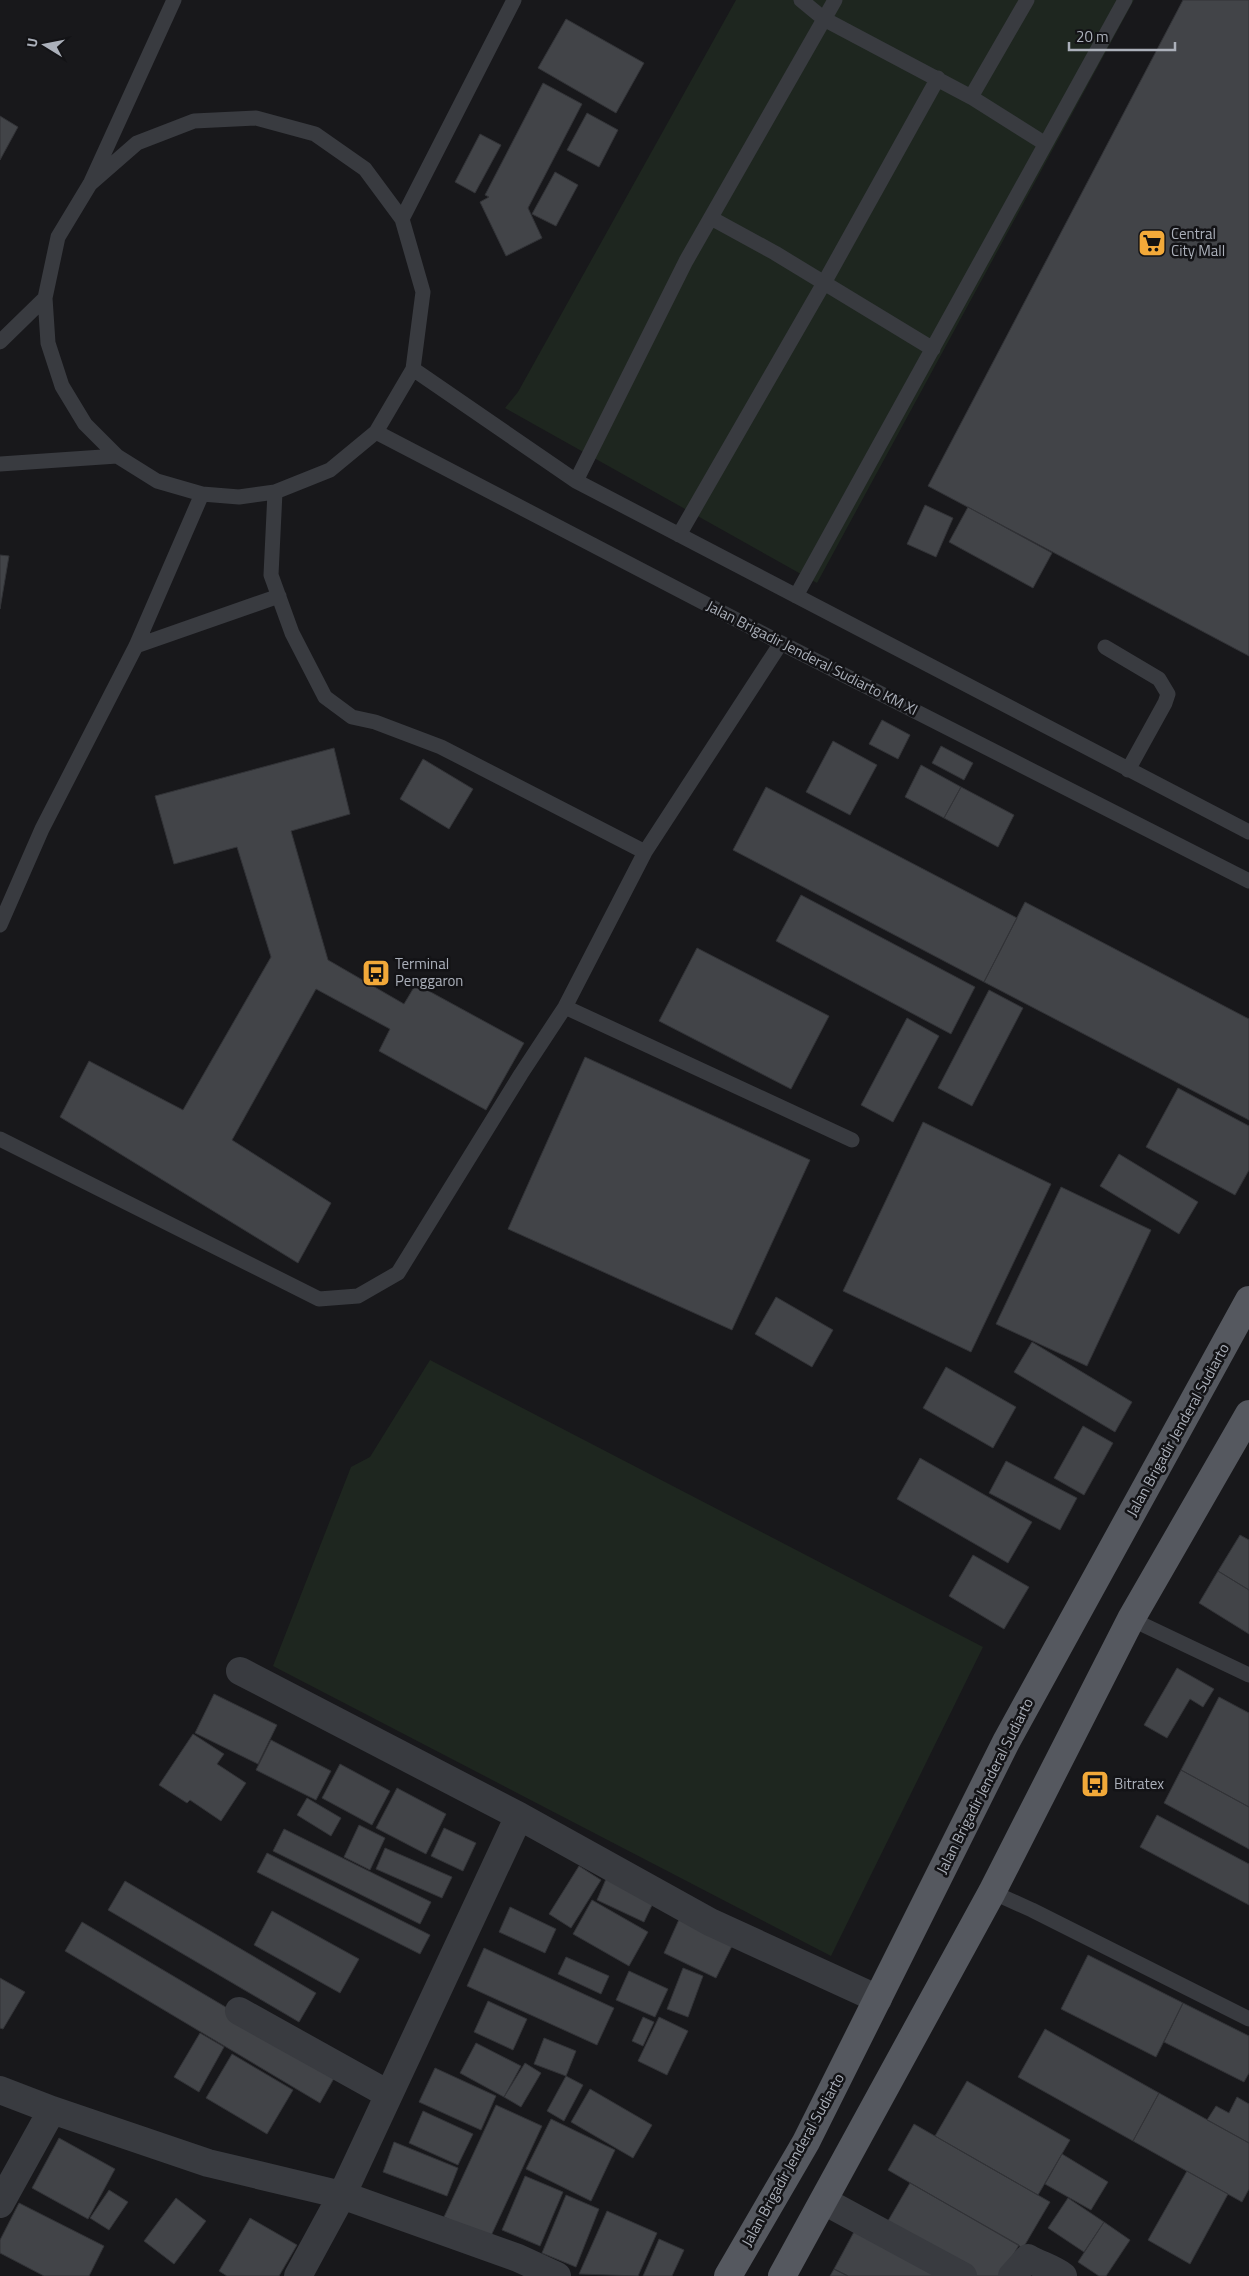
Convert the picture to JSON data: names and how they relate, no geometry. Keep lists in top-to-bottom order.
{
  "streets": {
    "main road": ["Jalan Brigadir Jenderal Sudiarto"],
    "lane": ["Jalan Brigadir Jenderal Sudiarto KM XI"]
  },
  "places": {
    "supermarket": ["Central City Mall"],
    "bus stop": ["Terminal Penggaron", "Bitratex"]
  },
  "scale_bar": "20 m",
  "north": "left"
}
